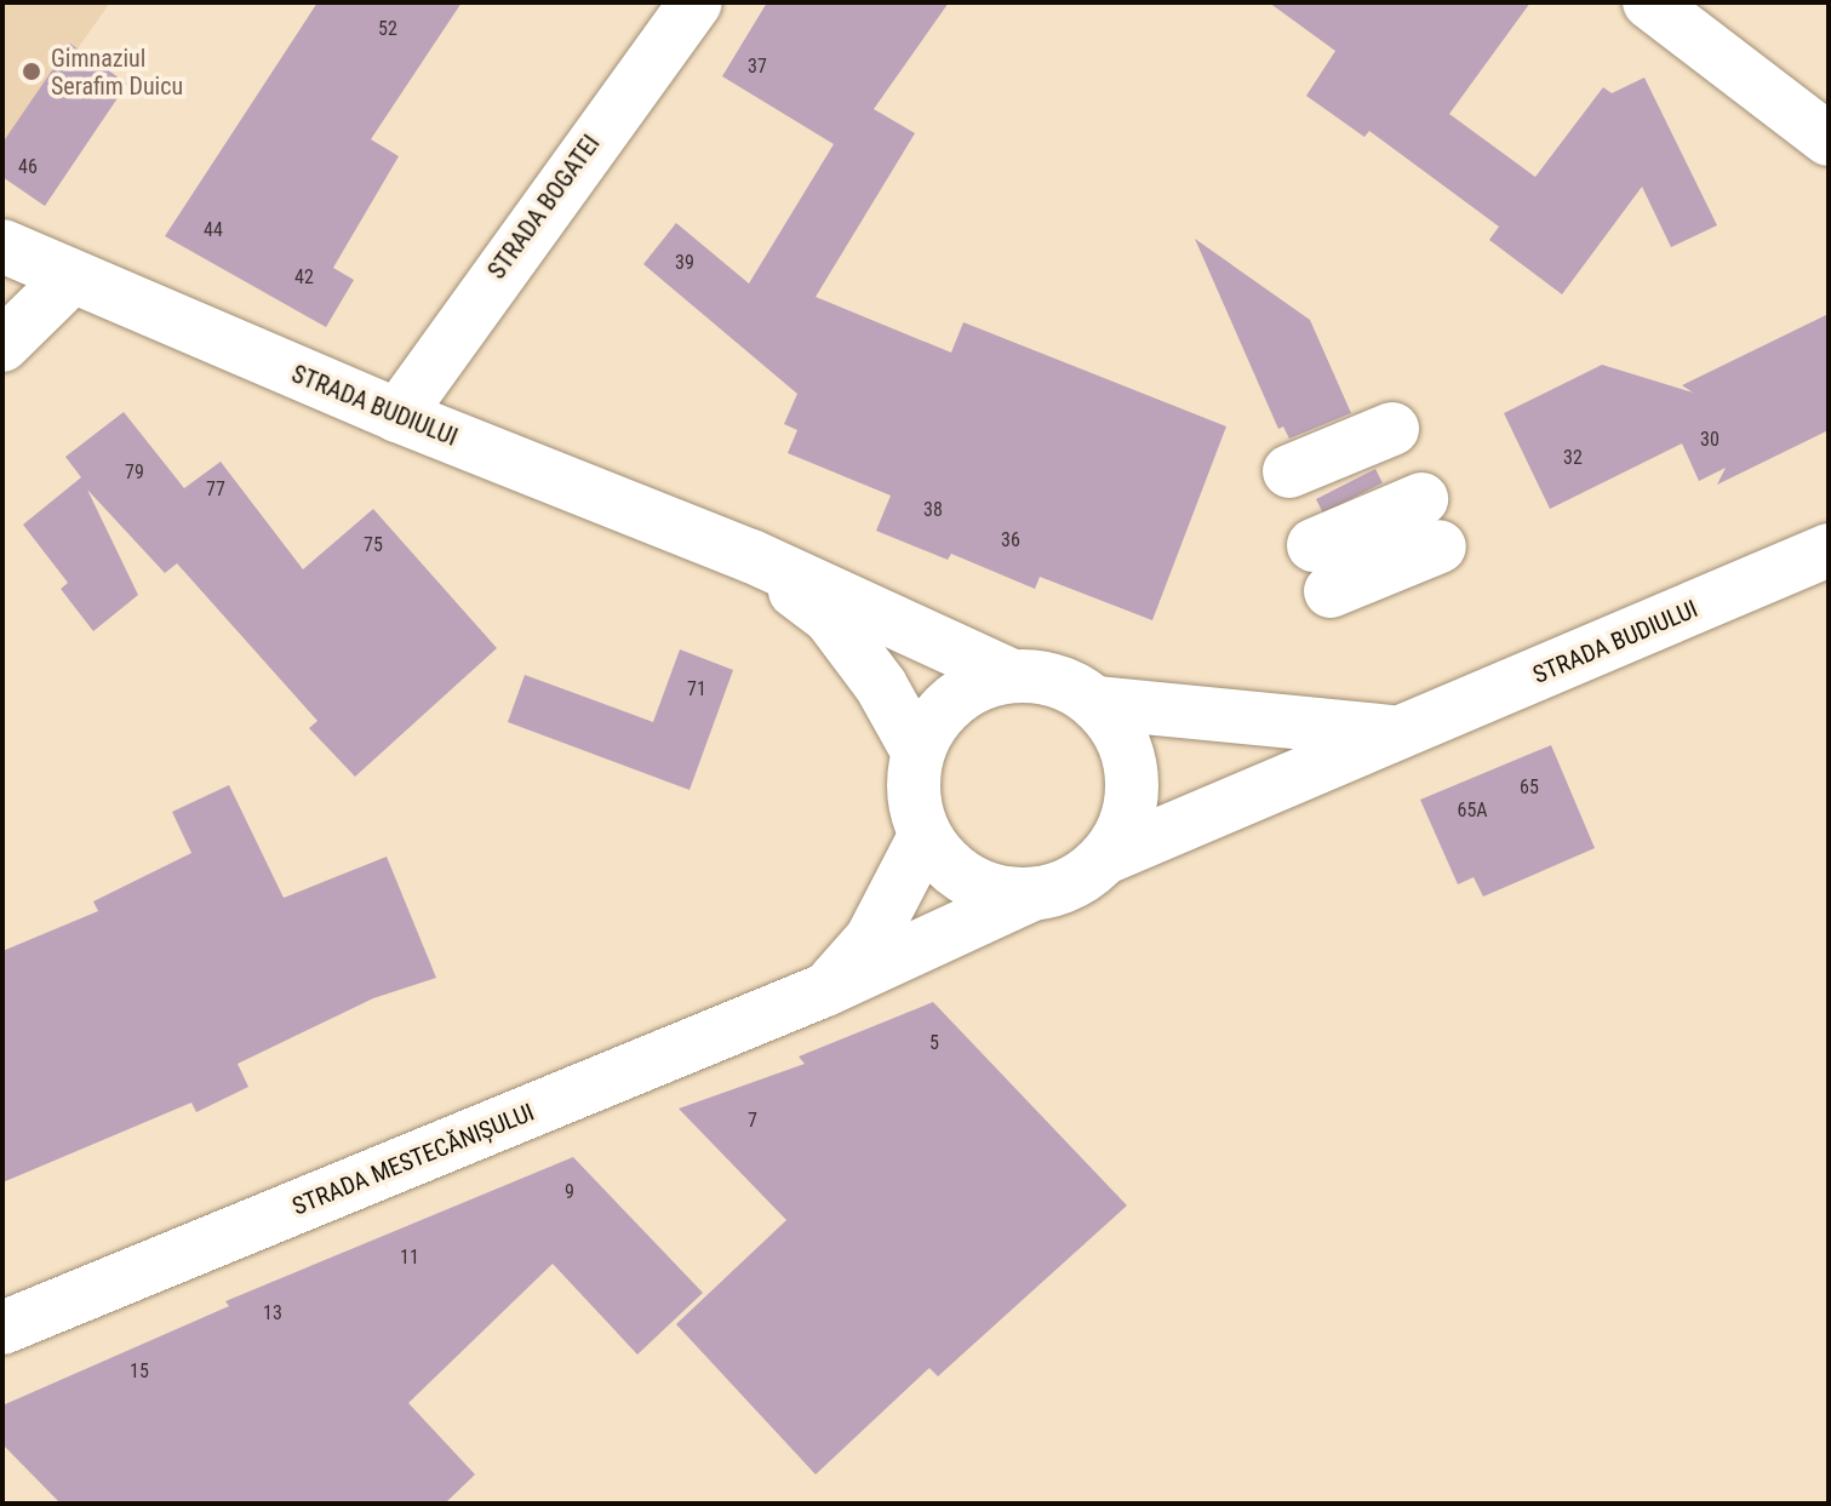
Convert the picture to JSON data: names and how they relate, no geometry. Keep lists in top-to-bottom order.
{
  "streets": {
    "main road": ["STRADA BOGATEI", "STRADA BUDIULUI", "STRADA MESTECĂNIȘULUI"]
  },
  "crossings": [
    ["STRADA BOGATEI", "STRADA BUDIULUI"],
    ["STRADA BUDIULUI", "STRADA MESTECĂNIȘULUI"]
  ],
  "places": ["Gimnaziul Serafim Duicu"],
  "house_numbers": [
    "52",
    "37",
    "46",
    "44",
    "39",
    "42",
    "30",
    "32",
    "79",
    "77",
    "38",
    "36",
    "75",
    "71",
    "65",
    "65A",
    "5",
    "7",
    "9",
    "11",
    "13",
    "15"
  ]
}
